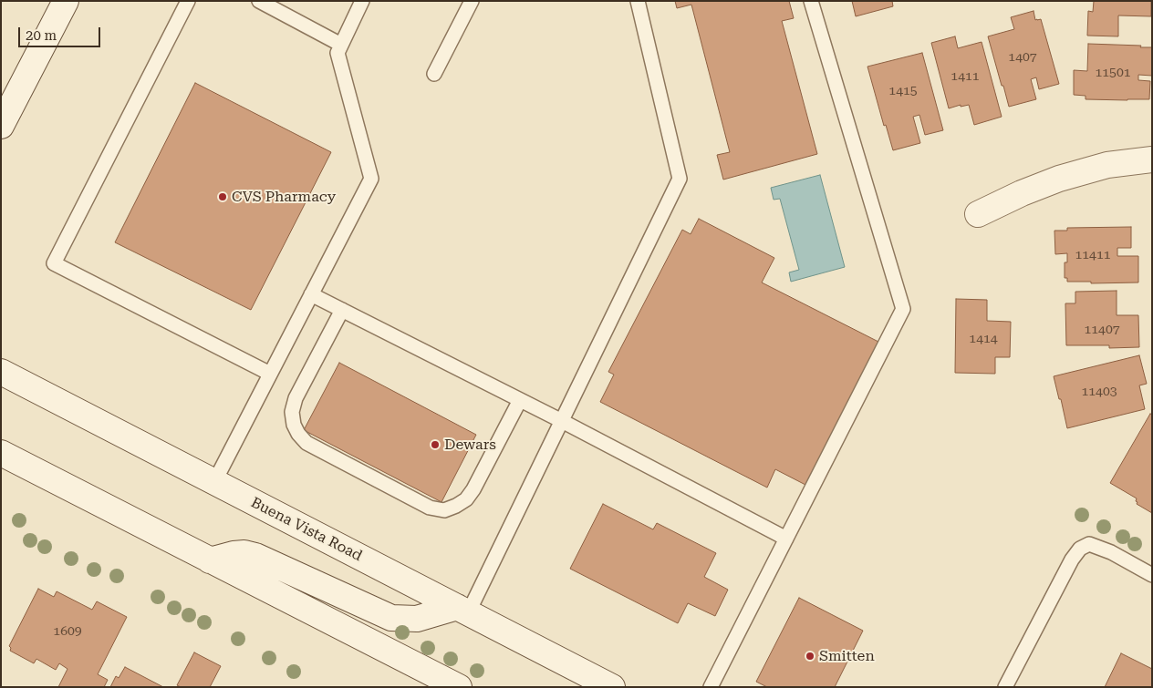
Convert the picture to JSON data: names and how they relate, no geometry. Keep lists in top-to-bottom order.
{
  "streets": {
    "main road": ["Buena Vista Road"]
  },
  "places": ["CVS Pharmacy", "Dewars", "Smitten"],
  "house_numbers": [
    "1407",
    "11501",
    "1411",
    "1415",
    "11411",
    "11407",
    "1414",
    "11403",
    "1609"
  ],
  "scale_bar": "20 m"
}
